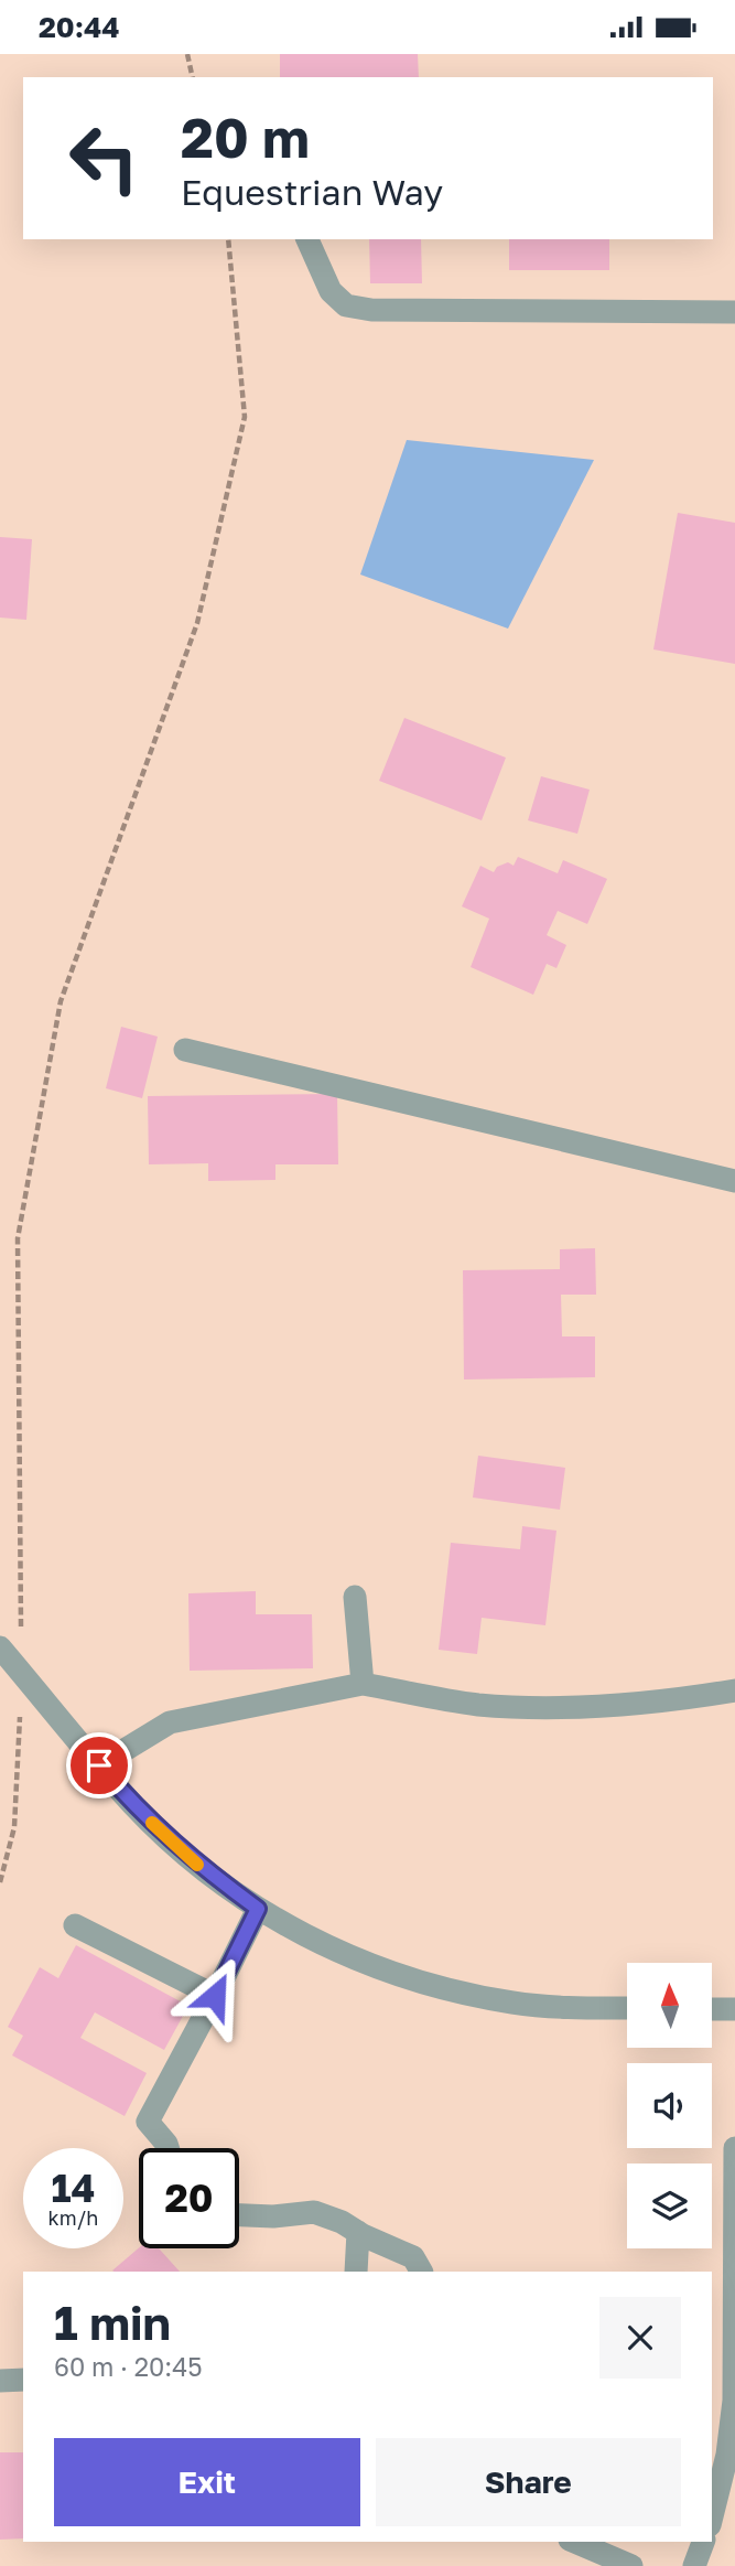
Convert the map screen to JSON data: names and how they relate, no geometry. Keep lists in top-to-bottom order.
{
  "north": "top",
  "page": {
    "status": "20:44",
    "turn": ["20 m", "Equestrian Way"],
    "speed": "14 km/h",
    "limit": "20",
    "heading": ["1 min", "60 m · 20:45"],
    "buttons": ["Exit", "Share"]
  }
}
